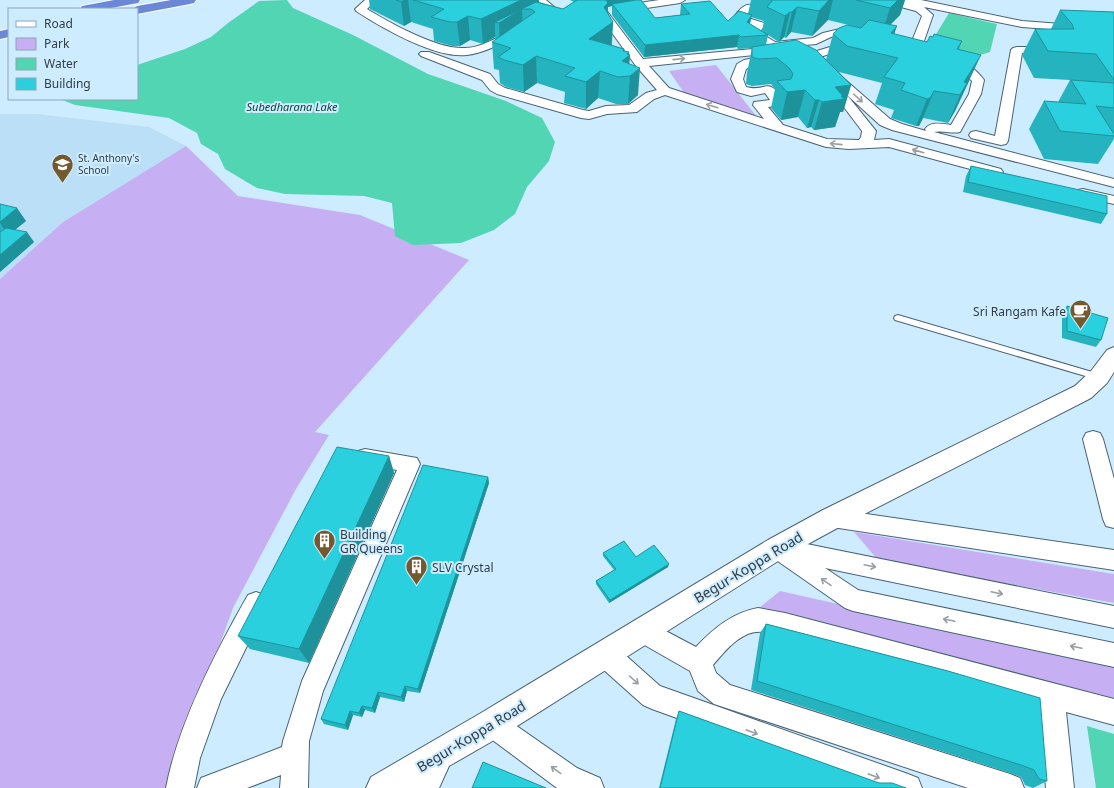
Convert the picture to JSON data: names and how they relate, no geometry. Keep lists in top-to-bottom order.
{
  "streets": {
    "main road": ["Begur-Koppa Road"]
  },
  "water": ["Subedharana Lake"],
  "places": {
    "school or university": ["St. Anthony's School"],
    "cafe": ["Sri Rangam Kafe"],
    "building": ["Building GR Queens", "SLV Crystal"]
  },
  "legend": [
    "Road",
    "Park",
    "Water",
    "Building"
  ]
}
